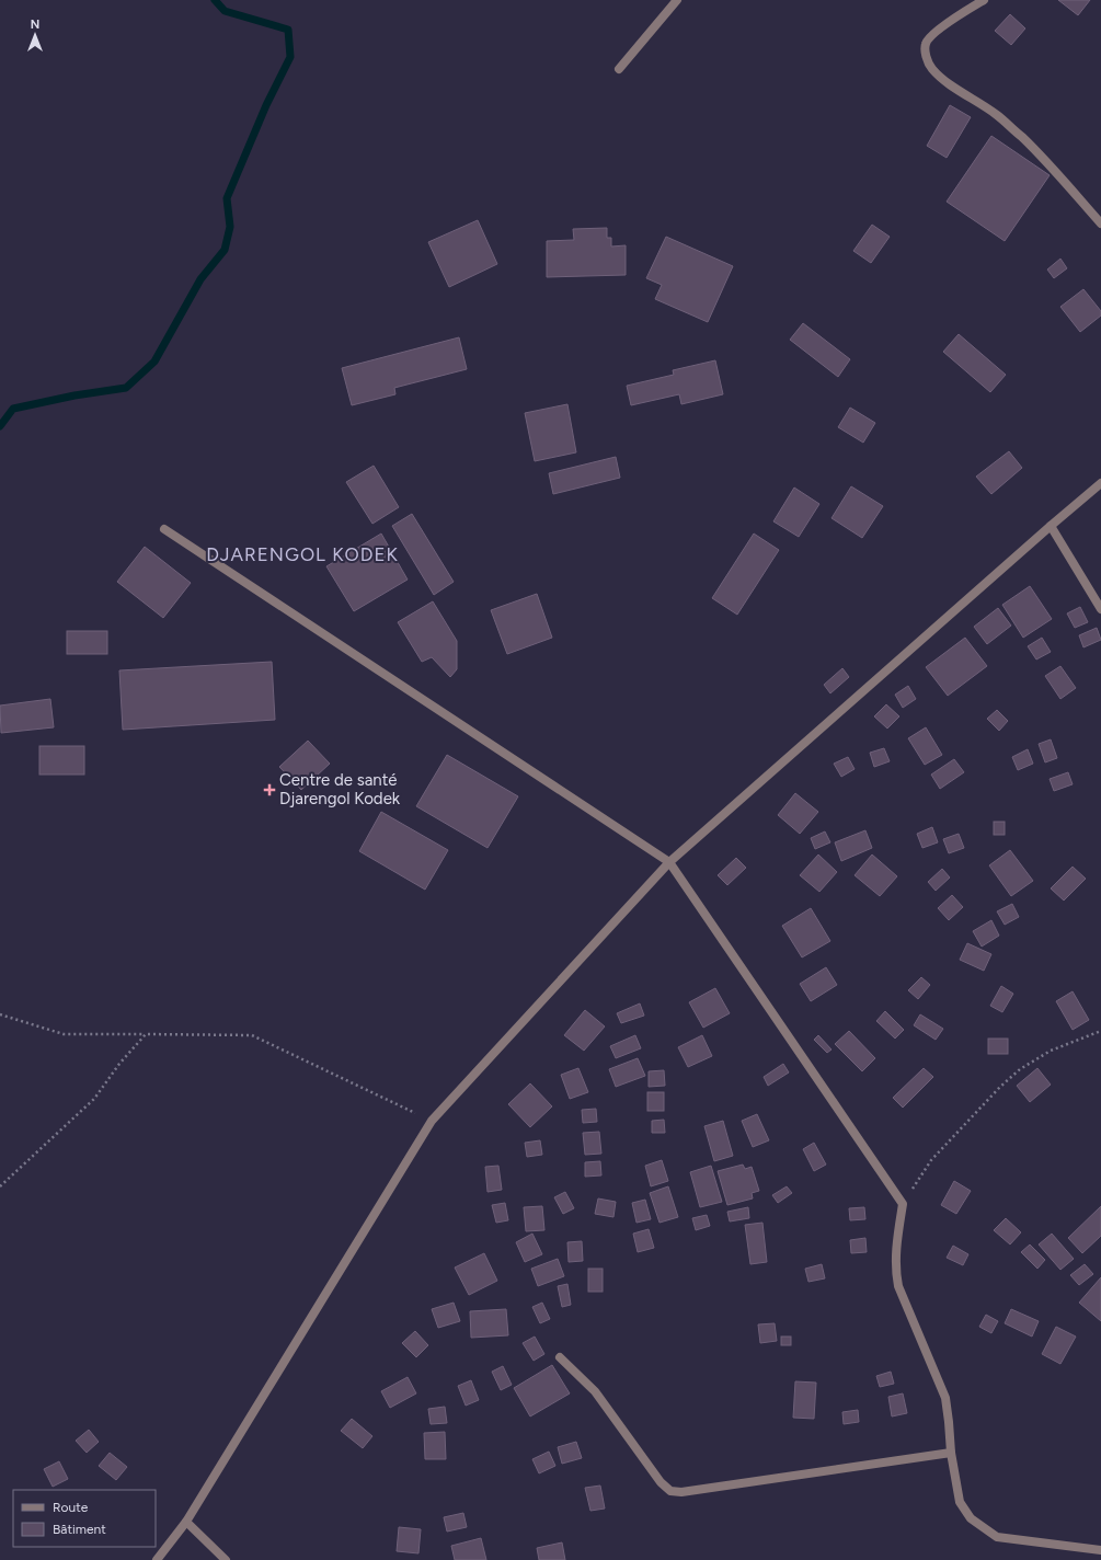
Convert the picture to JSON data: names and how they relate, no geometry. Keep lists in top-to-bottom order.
{
  "districts": ["DJARENGOL KODEK"],
  "places": {
    "health": ["Centre de santé Djarengol Kodek"]
  },
  "legend": ["Route", "Bâtiment"],
  "north": "top"
}
